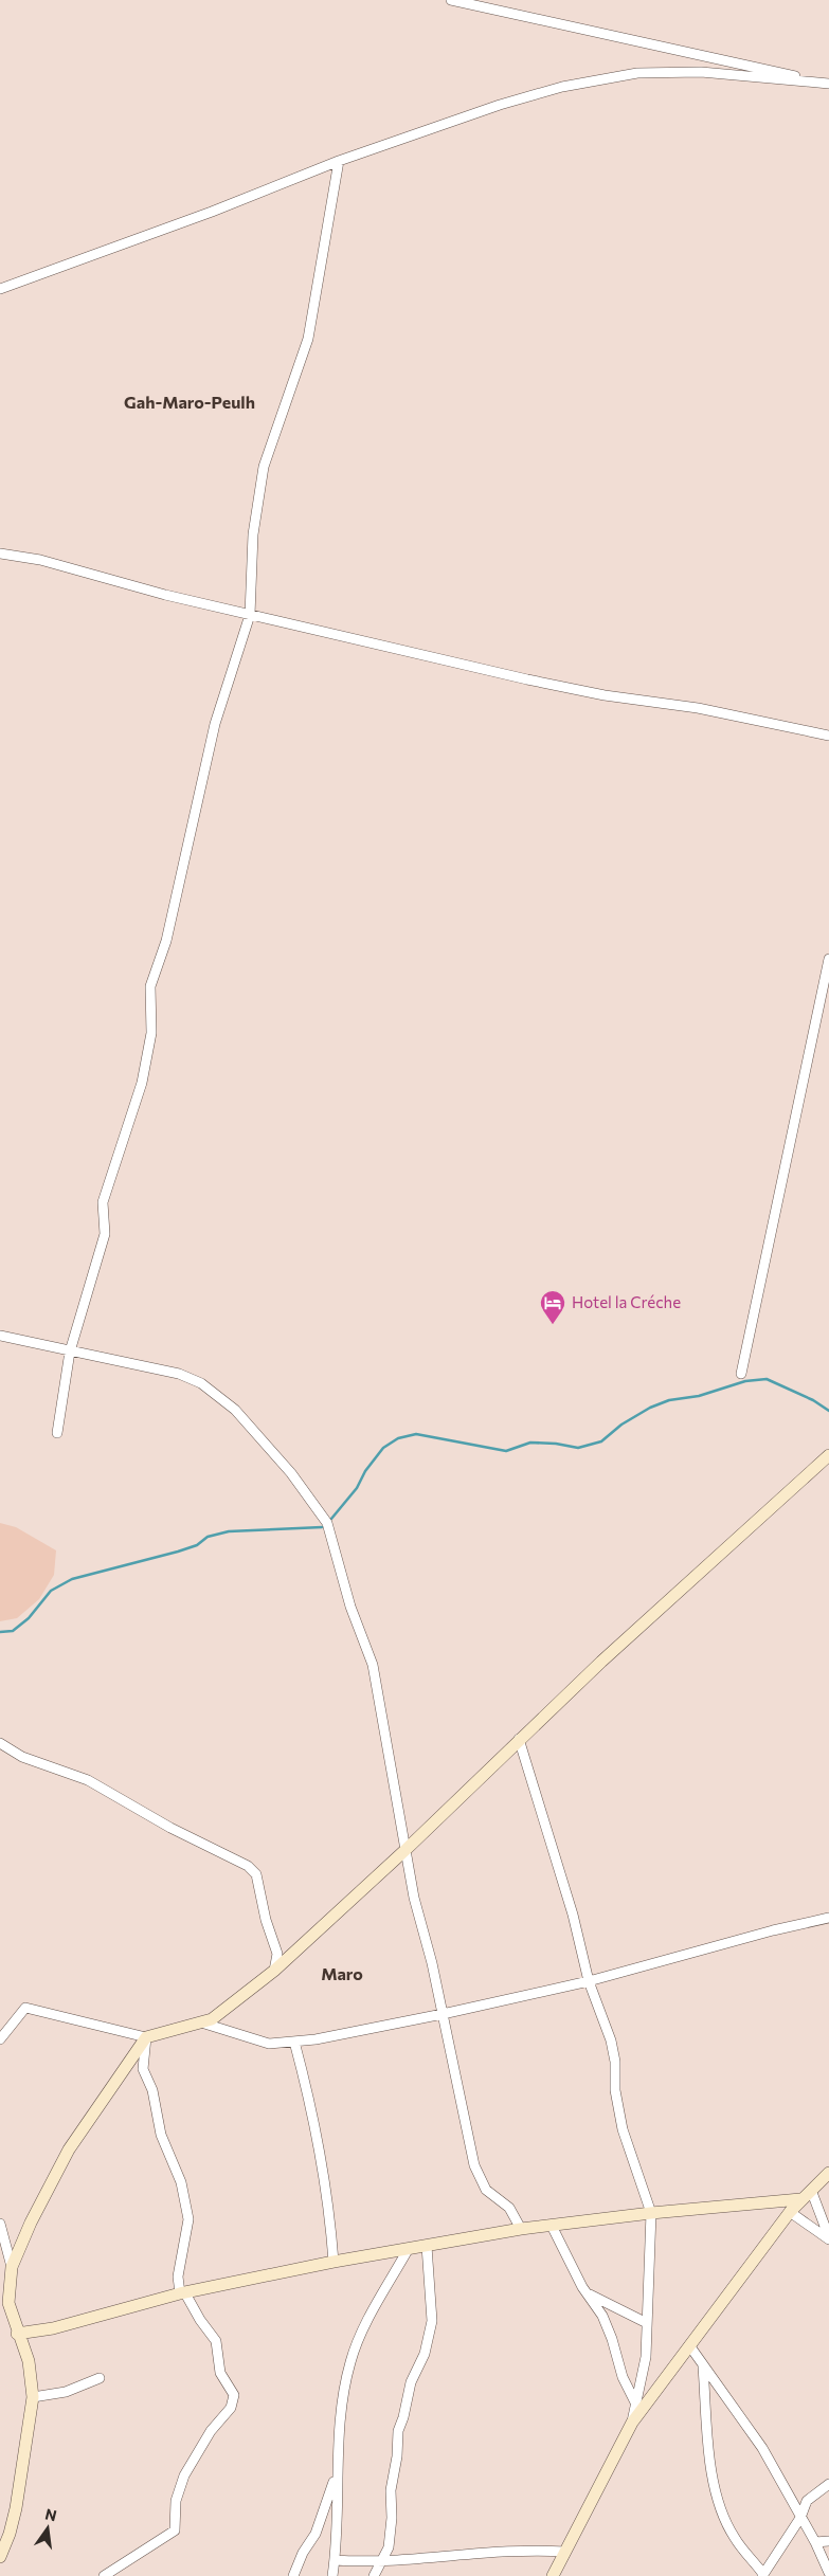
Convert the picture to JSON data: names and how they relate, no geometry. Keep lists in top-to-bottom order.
{
  "districts": ["Gah-Maro-Peulh", "Maro"],
  "places": {
    "hotel": ["Hotel la Créche"]
  },
  "north": "top"
}
